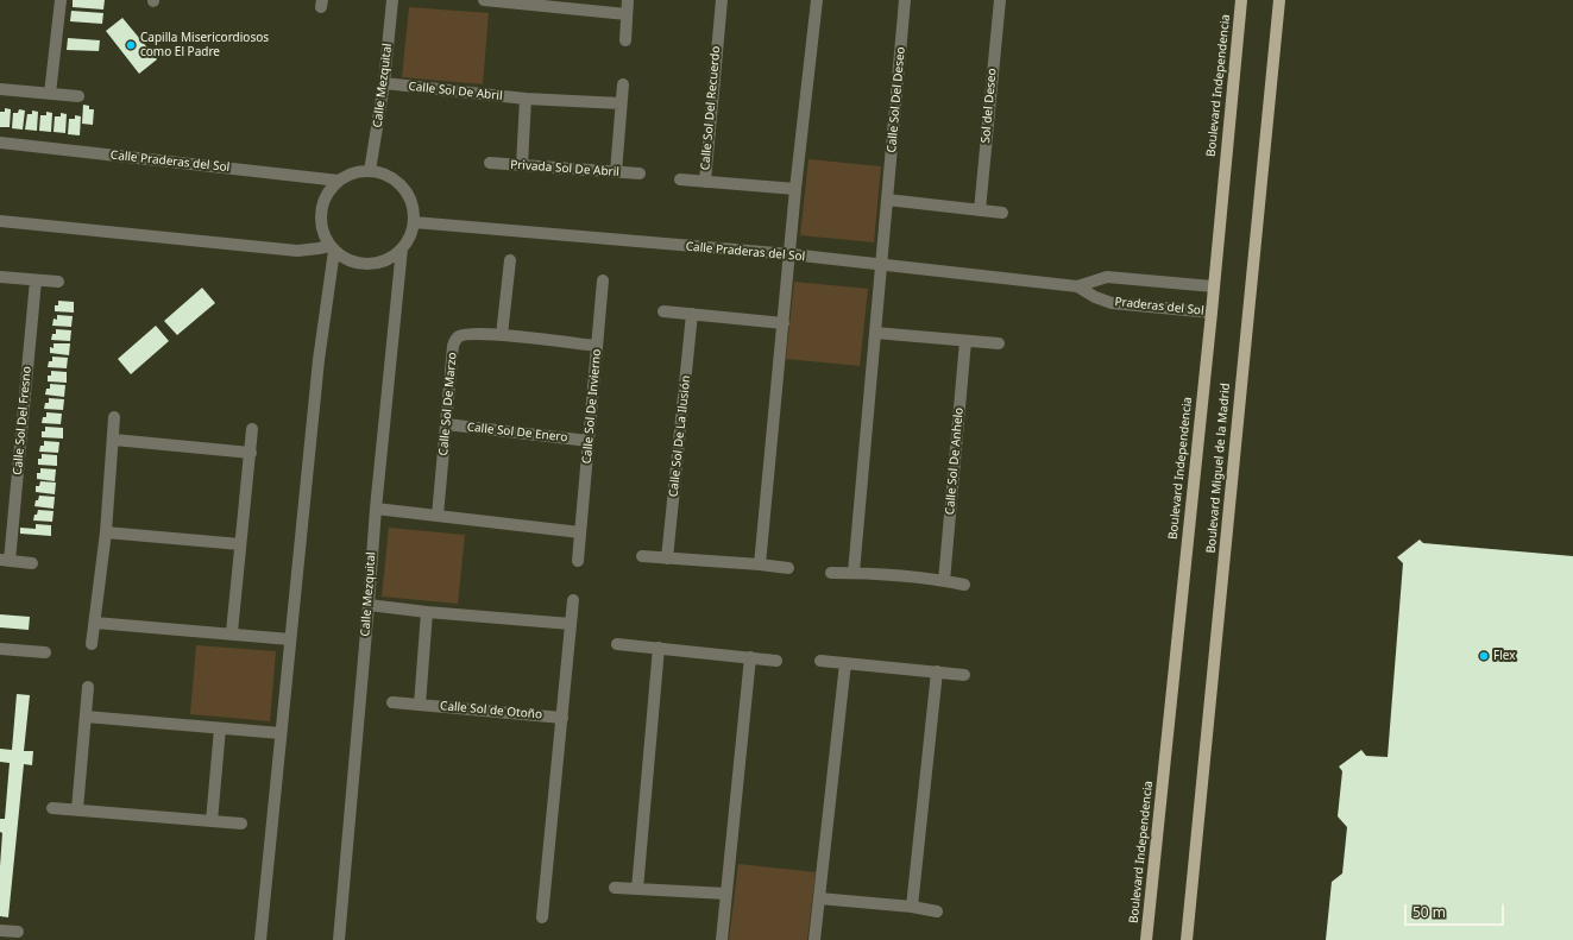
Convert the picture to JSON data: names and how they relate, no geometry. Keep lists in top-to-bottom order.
{
  "streets": {
    "main road": ["Boulevard Independencia", "Boulevard Miguel de la Madrid"],
    "street": [
      "Calle Mezquital",
      "Calle Sol De Abril",
      "Calle Sol Del Deseo",
      "Sol del Deseo",
      "Calle Sol Del Recuerdo",
      "Calle Praderas del Sol",
      "Privada Sol De Abril",
      "Praderas del Sol",
      "Calle Sol De Marzo",
      "Calle Sol De Invierno",
      "Calle Sol Del Fresno",
      "Calle Sol De Enero",
      "Calle Sol De La Ilusión",
      "Calle Sol De Anhelo",
      "Calle Sol de Otoño"
    ]
  },
  "crossings": [
    ["Calle Mezquital", "Calle Sol De Abril"],
    ["Calle Mezquital", "Calle Praderas del Sol"],
    ["Boulevard Independencia", "Praderas del Sol"],
    ["Calle Sol Del Deseo", "Calle Praderas del Sol"],
    ["Calle Praderas del Sol", "Praderas del Sol"],
    ["Calle Sol De Marzo", "Calle Sol De Invierno"],
    ["Calle Sol De Marzo", "Calle Sol De Enero"],
    ["Calle Sol De Invierno", "Calle Sol De Enero"]
  ],
  "places": ["Capilla Misericordiosos como El Padre", "Flex"],
  "scale_bar": "50 m"
}
